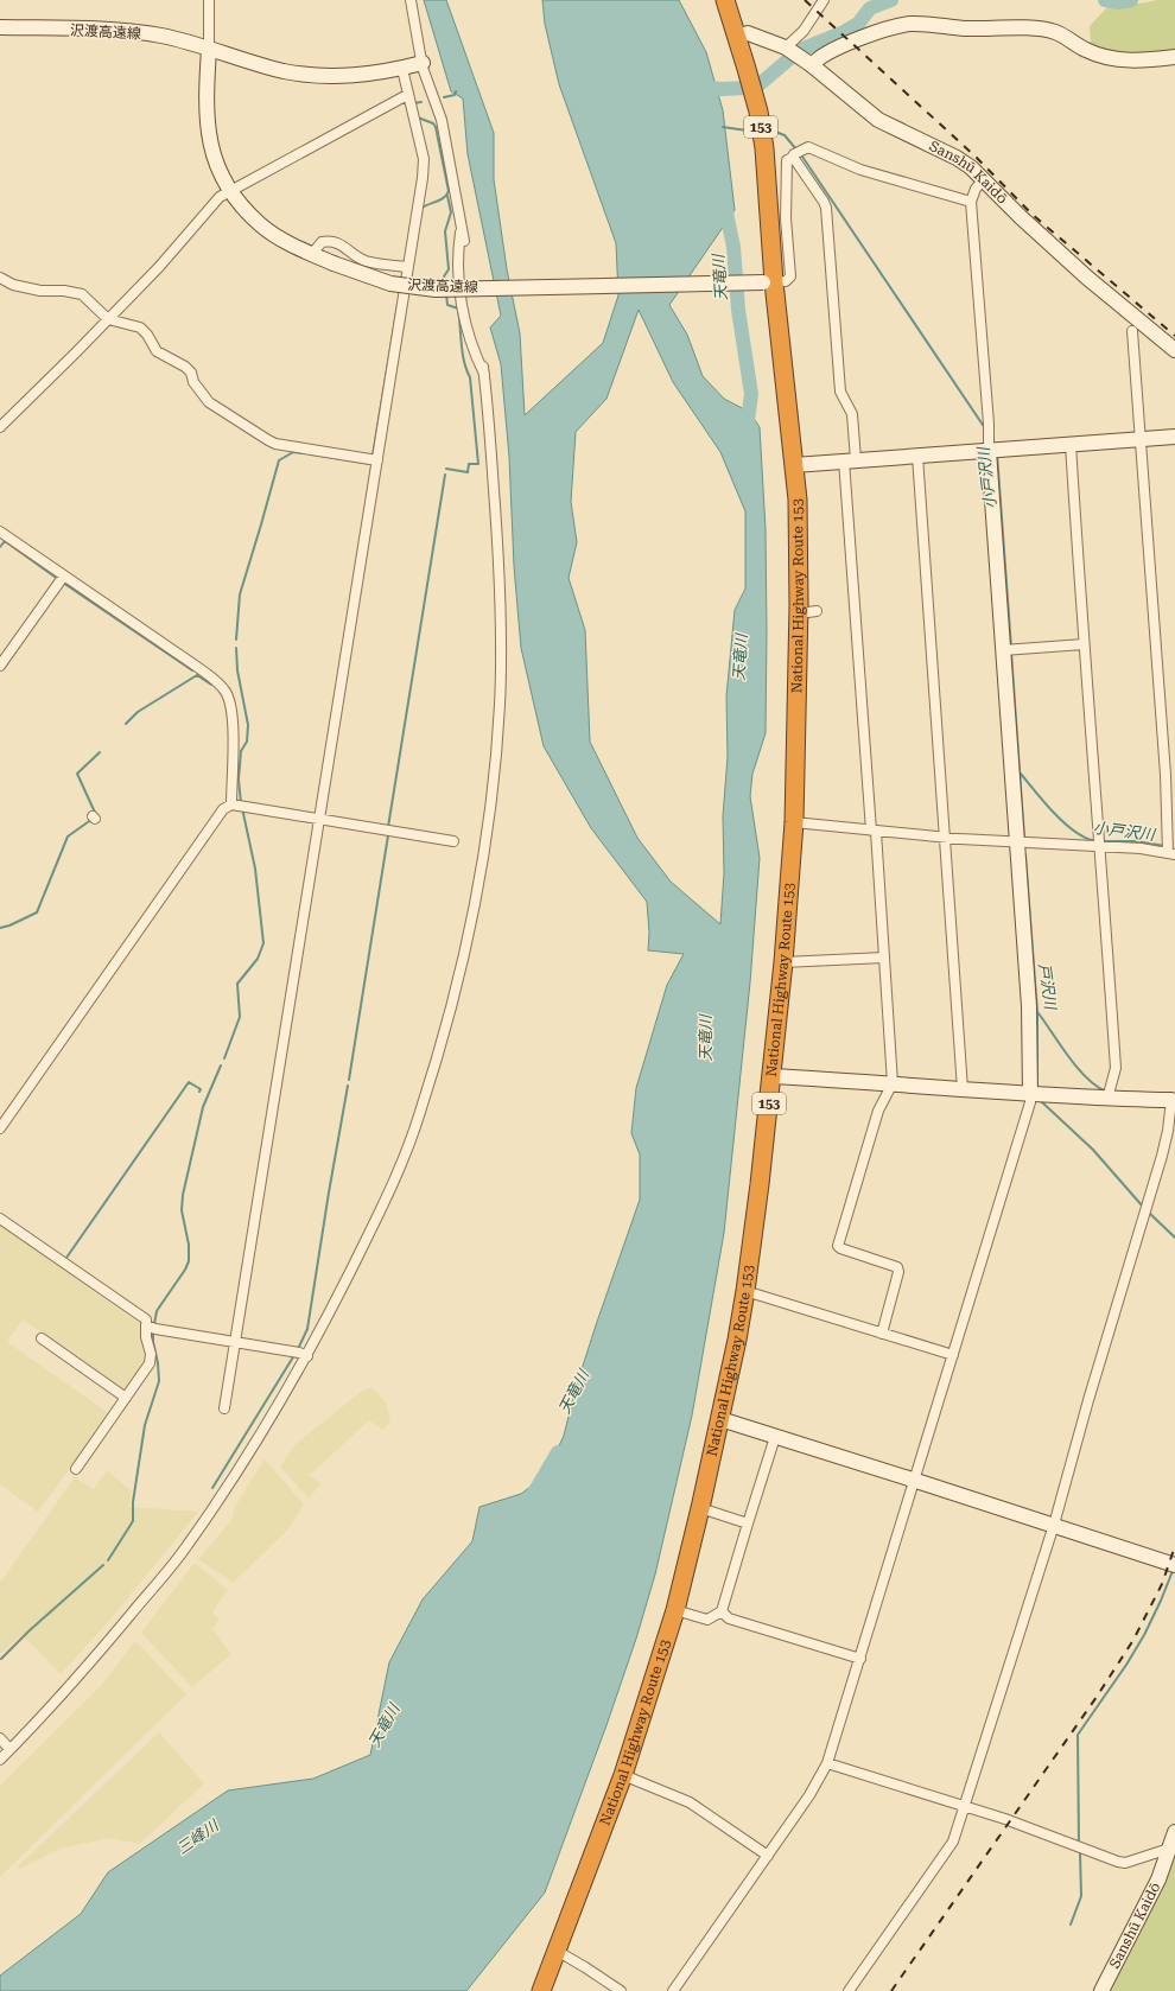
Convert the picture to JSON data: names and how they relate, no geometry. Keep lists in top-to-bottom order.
{
  "streets": {
    "highway": ["153", "National Highway Route 153"],
    "street": ["沢渡高遠線", "Sanshū Kaidō"]
  },
  "crossings": [
    ["沢渡高遠線", "National Highway Route 153"],
    ["Sanshū Kaidō", "National Highway Route 153"]
  ],
  "water": [
    "天竜川",
    "小戸沢川",
    "戸沢川",
    "三峰川"
  ]
}
